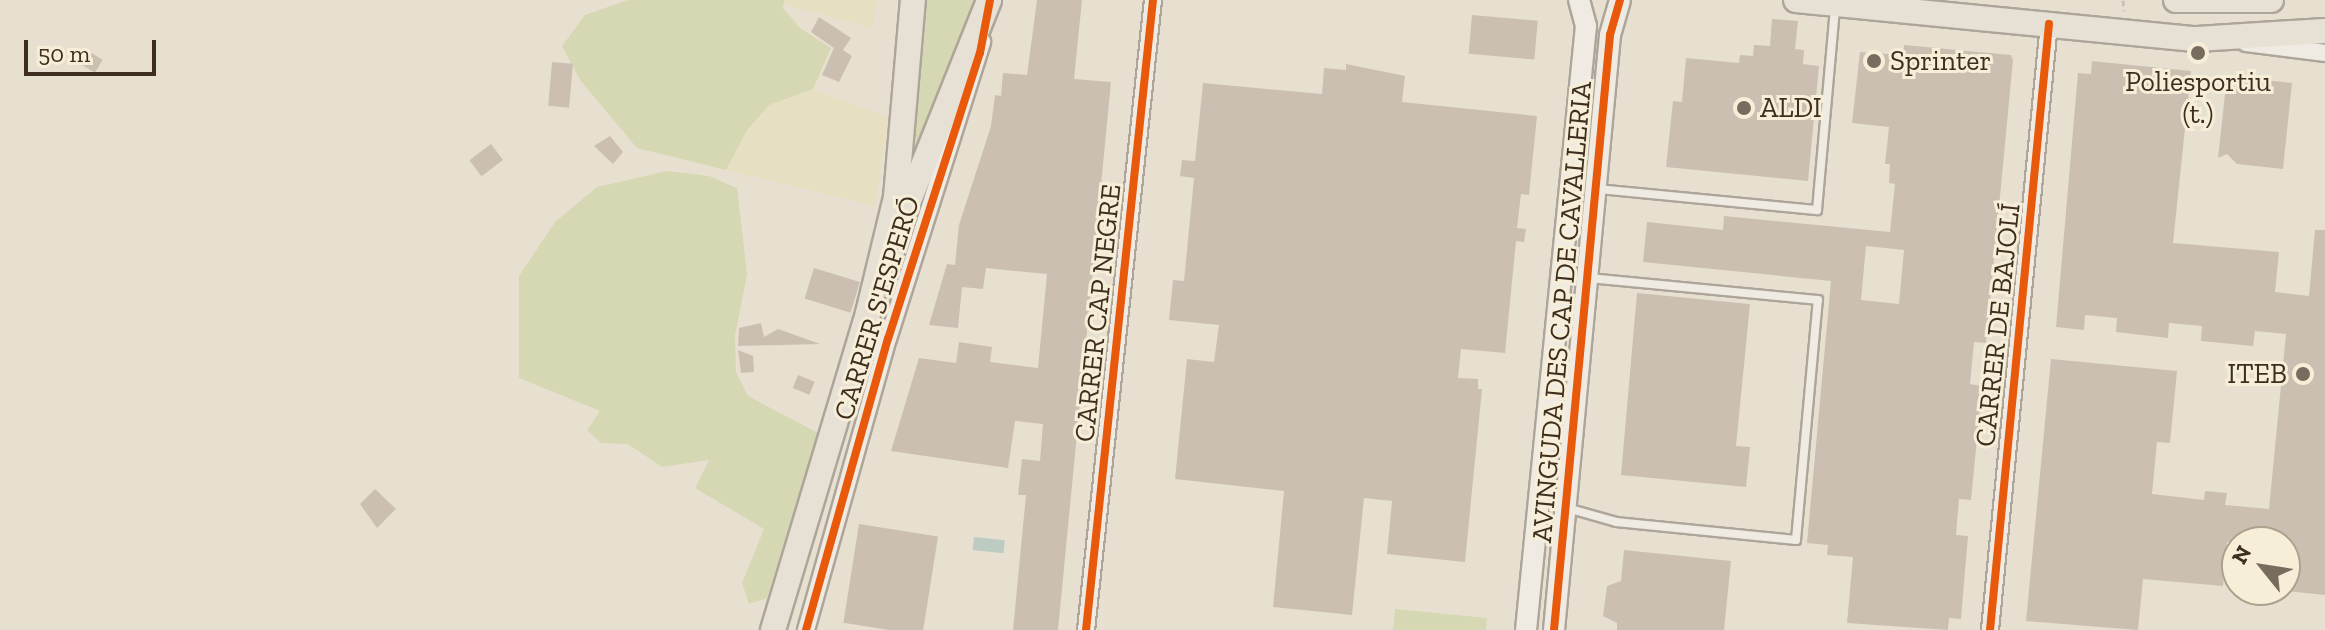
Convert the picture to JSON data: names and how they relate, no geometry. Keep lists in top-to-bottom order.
{
  "streets": {
    "street": [
      "CARRER S'ESPERÓ",
      "AVINGUDA DES CAP DE CAVALLERIA",
      "CARRER CAP NEGRE",
      "CARRER DE BAJOLÍ"
    ]
  },
  "places": [
    "Poliesportiu (t.)",
    "Sprinter",
    "ALDI",
    "ITEB"
  ],
  "scale_bar": "50 m",
  "north": "top left"
}
